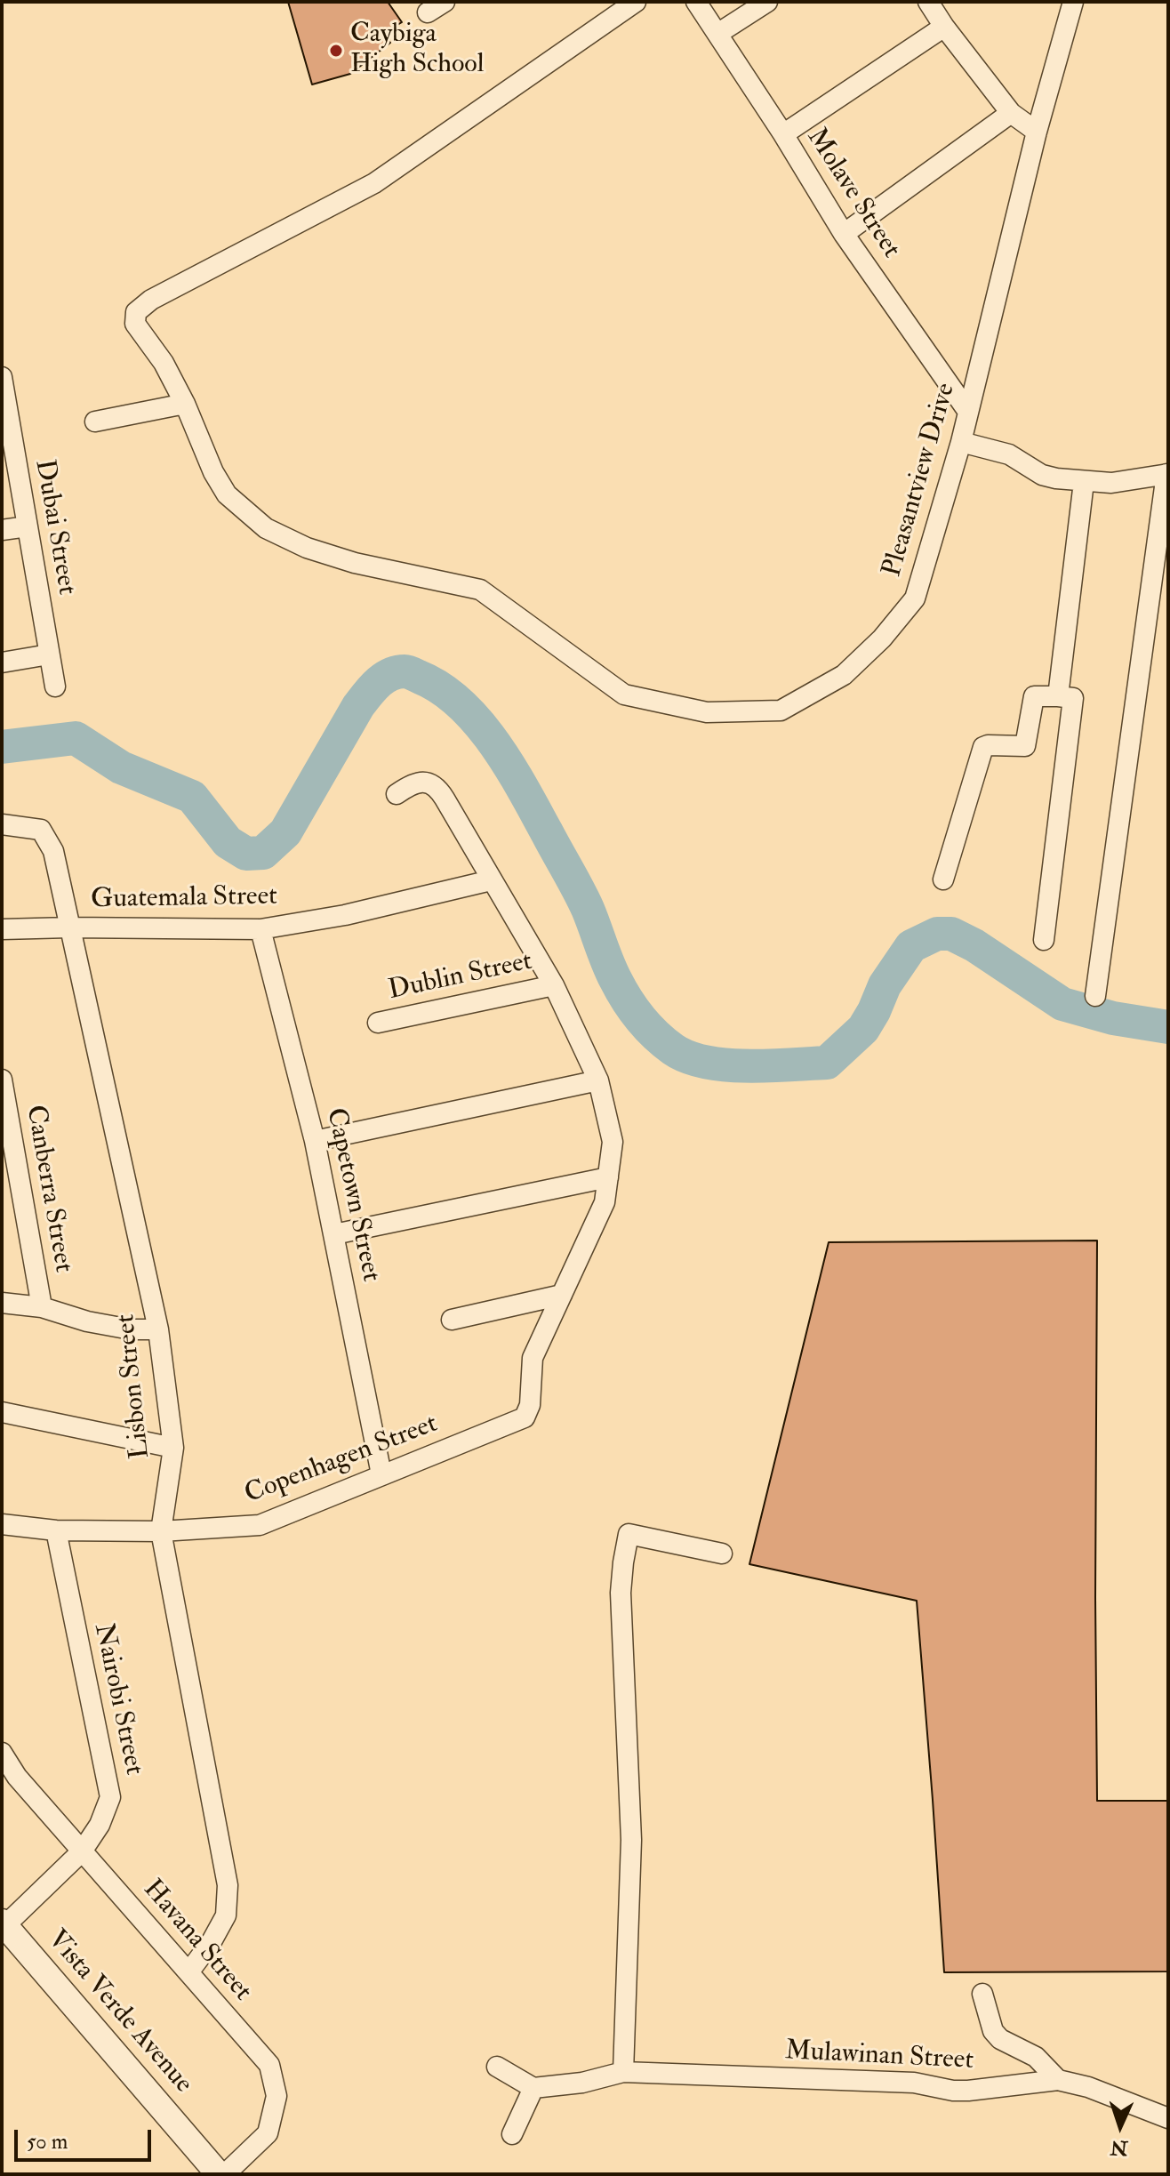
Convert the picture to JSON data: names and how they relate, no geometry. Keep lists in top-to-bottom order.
{
  "streets": {
    "street": [
      "Molave Street",
      "Pleasantview Drive",
      "Dubai Street",
      "Guatemala Street",
      "Dublin Street",
      "Canberra Street",
      "Capetown Street",
      "Lisbon Street",
      "Copenhagen Street",
      "Nairobi Street",
      "Havana Street",
      "Vista Verde Avenue",
      "Mulawinan Street"
    ]
  },
  "crossings": [
    ["Molave Street", "Pleasantview Drive"],
    ["Guatemala Street", "Capetown Street"],
    ["Guatemala Street", "Lisbon Street"],
    ["Capetown Street", "Copenhagen Street"],
    ["Lisbon Street", "Copenhagen Street"],
    ["Lisbon Street", "Havana Street"],
    ["Copenhagen Street", "Nairobi Street"],
    ["Nairobi Street", "Havana Street"],
    ["Nairobi Street", "Vista Verde Avenue"]
  ],
  "places": ["Caybiga High School"],
  "scale_bar": "50 m",
  "north": "bottom"
}
